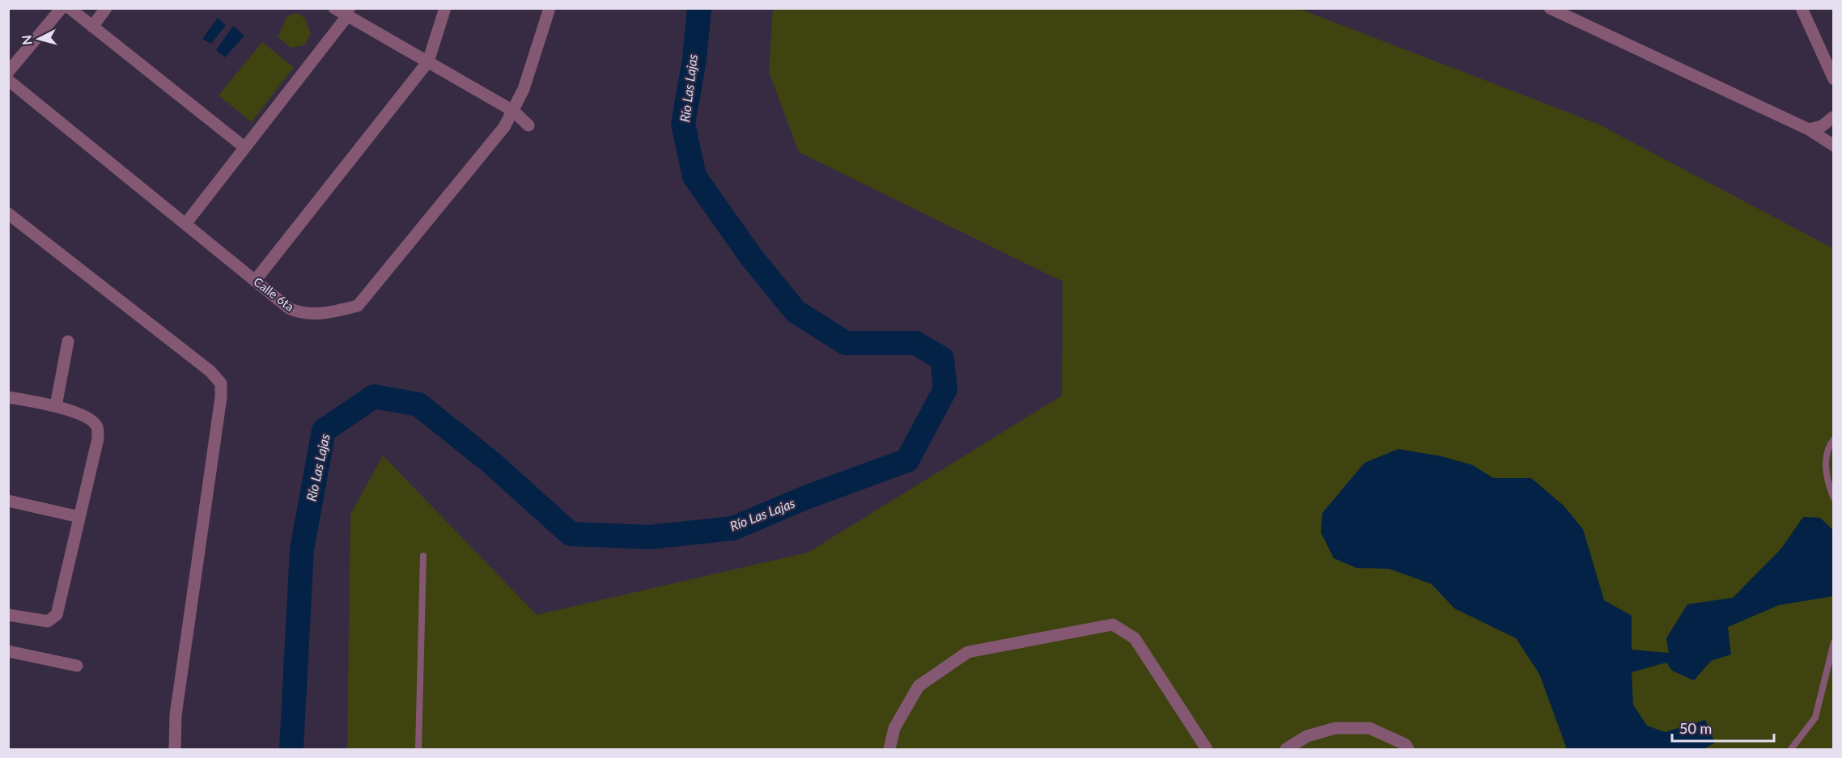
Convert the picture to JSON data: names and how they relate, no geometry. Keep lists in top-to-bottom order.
{
  "streets": {
    "street": ["Calle 6ta"]
  },
  "water": ["Río Las Lajas"],
  "scale_bar": "50 m",
  "north": "left"
}
